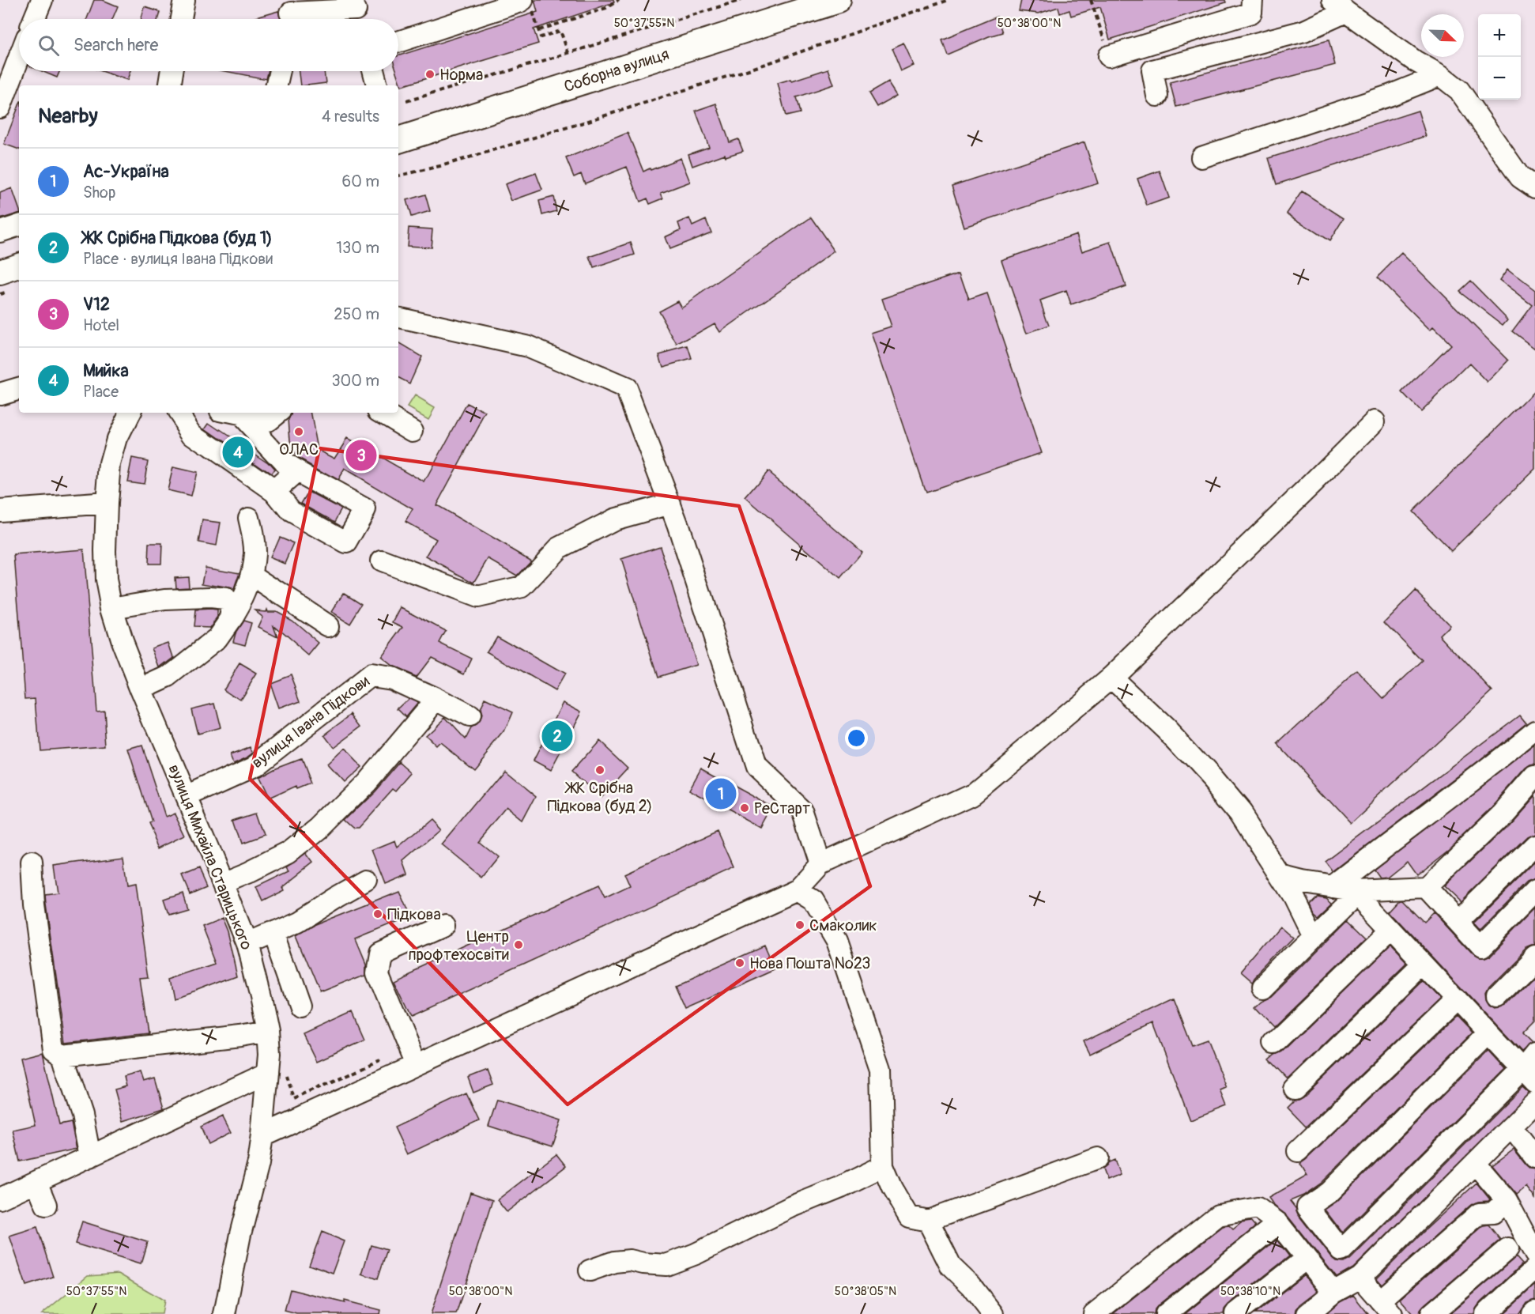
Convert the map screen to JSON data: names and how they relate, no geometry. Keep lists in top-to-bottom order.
{
  "streets": {
    "main road": ["Соборна вулиця"],
    "street": ["вулиця Івана Підкови", "вулиця Михайла Старицького"]
  },
  "crossings": [
    ["вулиця Івана Підкови", "вулиця Михайла Старицького"]
  ],
  "places": [
    "Норма",
    "ОЛАС",
    "ЖК Срібна Підкова (буд 2)",
    "РеСтарт",
    "Підкова",
    "Смаколик",
    "Центр профтехосвіти",
    "Нова Пошта №23"
  ],
  "north": "bottom right",
  "page": {
    "map_buttons": ["+", "−"],
    "search": "Search here",
    "heading": ["Nearby", "4 results"],
    "list": [
      {
        "mark": "1",
        "name": "Ас-Україна",
        "note": "Shop",
        "value": "60 m"
      },
      {
        "mark": "2",
        "name": "ЖК Срібна Підкова (буд 1)",
        "note": "Place · вулиця Івана Підкови",
        "value": "130 m"
      },
      {
        "mark": "3",
        "name": "V12",
        "note": "Hotel",
        "value": "250 m"
      },
      {
        "mark": "4",
        "name": "Мийка",
        "note": "Place",
        "value": "300 m"
      }
    ],
    "pins": [
      "4",
      "3",
      "2",
      "1"
    ]
  },
  "coordinates": [
    "50°37'55\"N",
    "50°38'00\"N",
    "50°38'05\"N",
    "50°38'10\"N"
  ]
}
